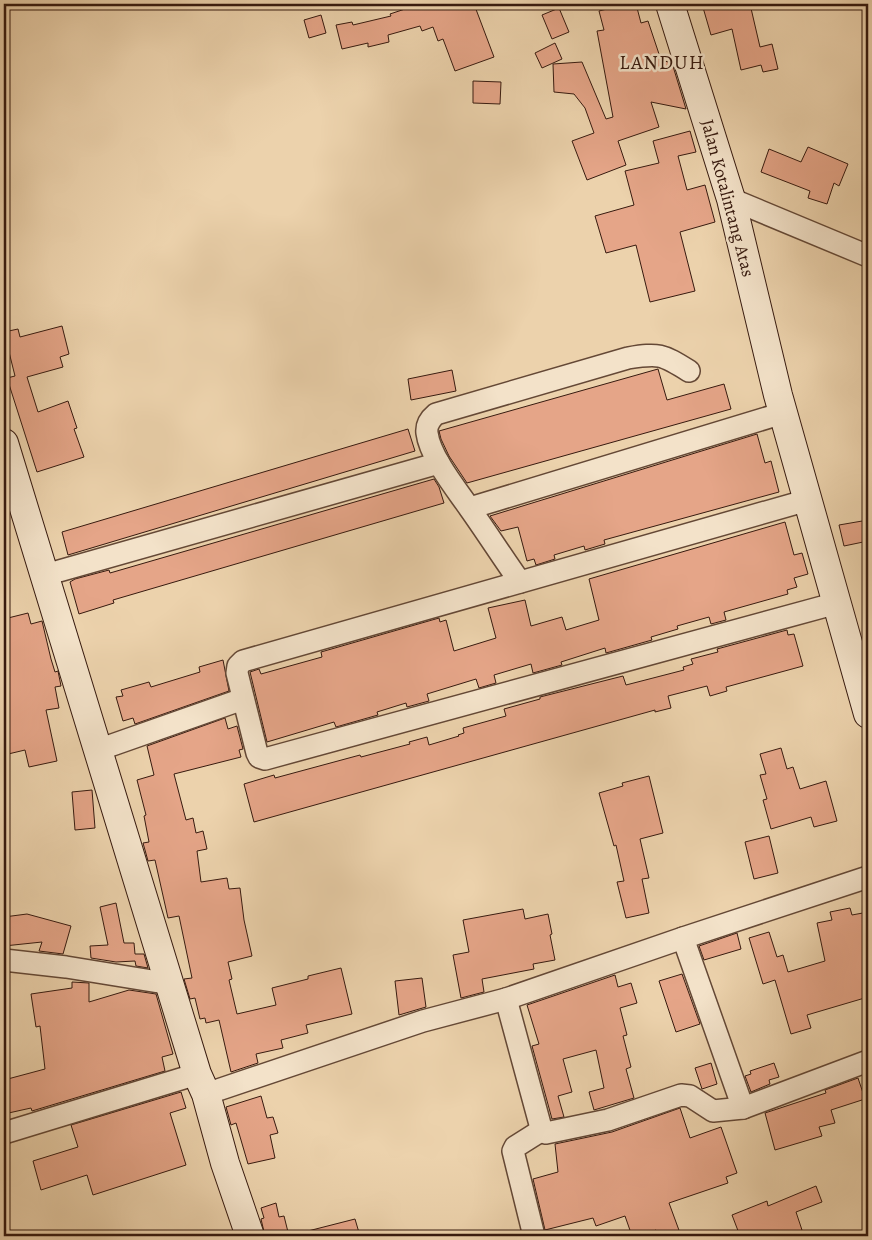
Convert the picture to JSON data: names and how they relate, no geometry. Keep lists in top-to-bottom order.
{
  "streets": {
    "main road": ["Jalan Kotalintang Atas"]
  },
  "districts": ["LANDUH"]
}
